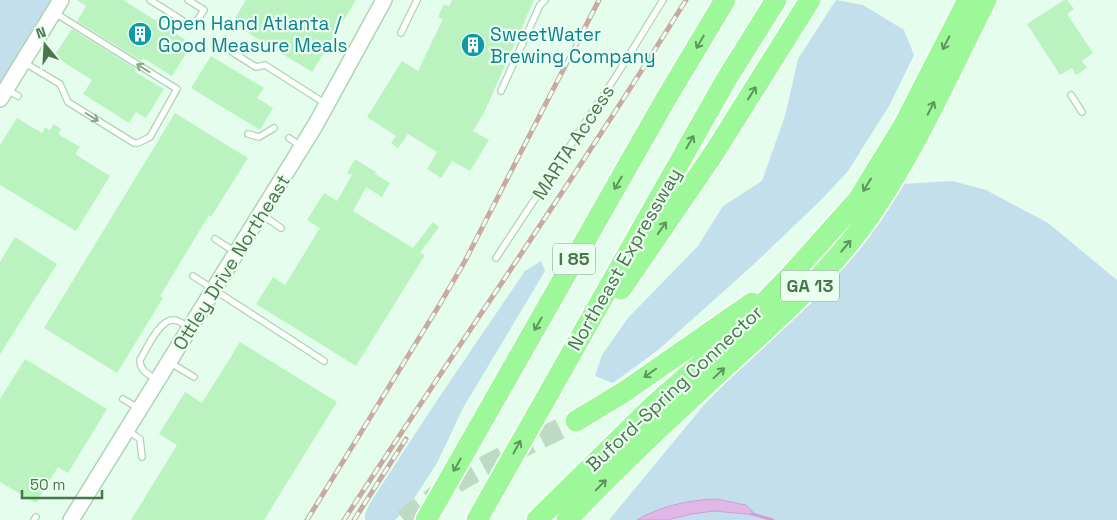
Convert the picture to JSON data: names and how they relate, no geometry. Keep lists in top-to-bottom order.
{
  "streets": {
    "highway": [
      "I 85",
      "Northeast Expressway",
      "GA 13",
      "Buford-Spring Connector"
    ],
    "street": ["Ottley Drive Northeast"],
    "lane": ["MARTA Access"]
  },
  "places": {
    "building": ["Open Hand Atlanta / Good Measure Meals", "SweetWater Brewing Company"]
  },
  "scale_bar": "50 m",
  "north": "top"
}
